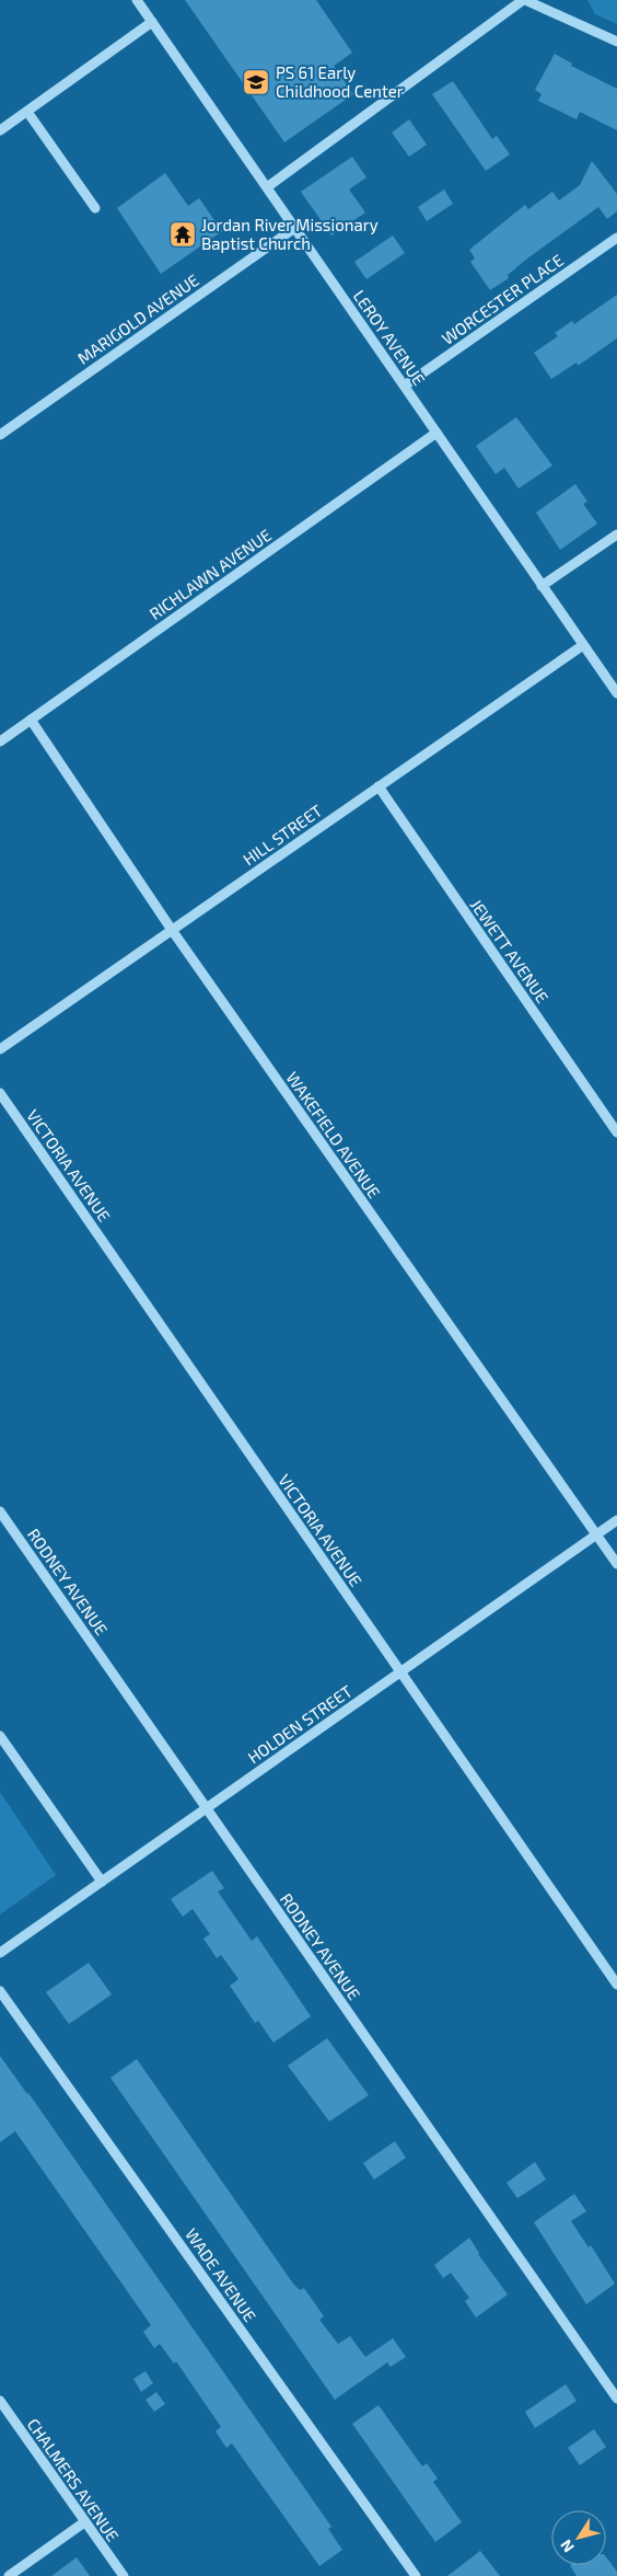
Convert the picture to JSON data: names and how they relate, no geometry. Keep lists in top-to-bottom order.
{
  "streets": {
    "street": [
      "WORCESTER PLACE",
      "MARIGOLD AVENUE",
      "LEROY AVENUE",
      "RICHLAWN AVENUE",
      "HILL STREET",
      "JEWETT AVENUE",
      "WAKEFIELD AVENUE",
      "VICTORIA AVENUE",
      "RODNEY AVENUE",
      "HOLDEN STREET",
      "WADE AVENUE",
      "CHALMERS AVENUE"
    ]
  },
  "crossings": [
    ["WORCESTER PLACE", "LEROY AVENUE"],
    ["MARIGOLD AVENUE", "LEROY AVENUE"],
    ["LEROY AVENUE", "RICHLAWN AVENUE"],
    ["LEROY AVENUE", "HILL STREET"],
    ["RICHLAWN AVENUE", "WAKEFIELD AVENUE"],
    ["HILL STREET", "JEWETT AVENUE"],
    ["HILL STREET", "WAKEFIELD AVENUE"],
    ["WAKEFIELD AVENUE", "HOLDEN STREET"],
    ["VICTORIA AVENUE", "HOLDEN STREET"],
    ["RODNEY AVENUE", "HOLDEN STREET"]
  ],
  "places": {
    "school or university": ["PS 61 Early Childhood Center"],
    "temple": ["Jordan River Missionary Baptist Church"]
  },
  "north": "bottom left"
}
